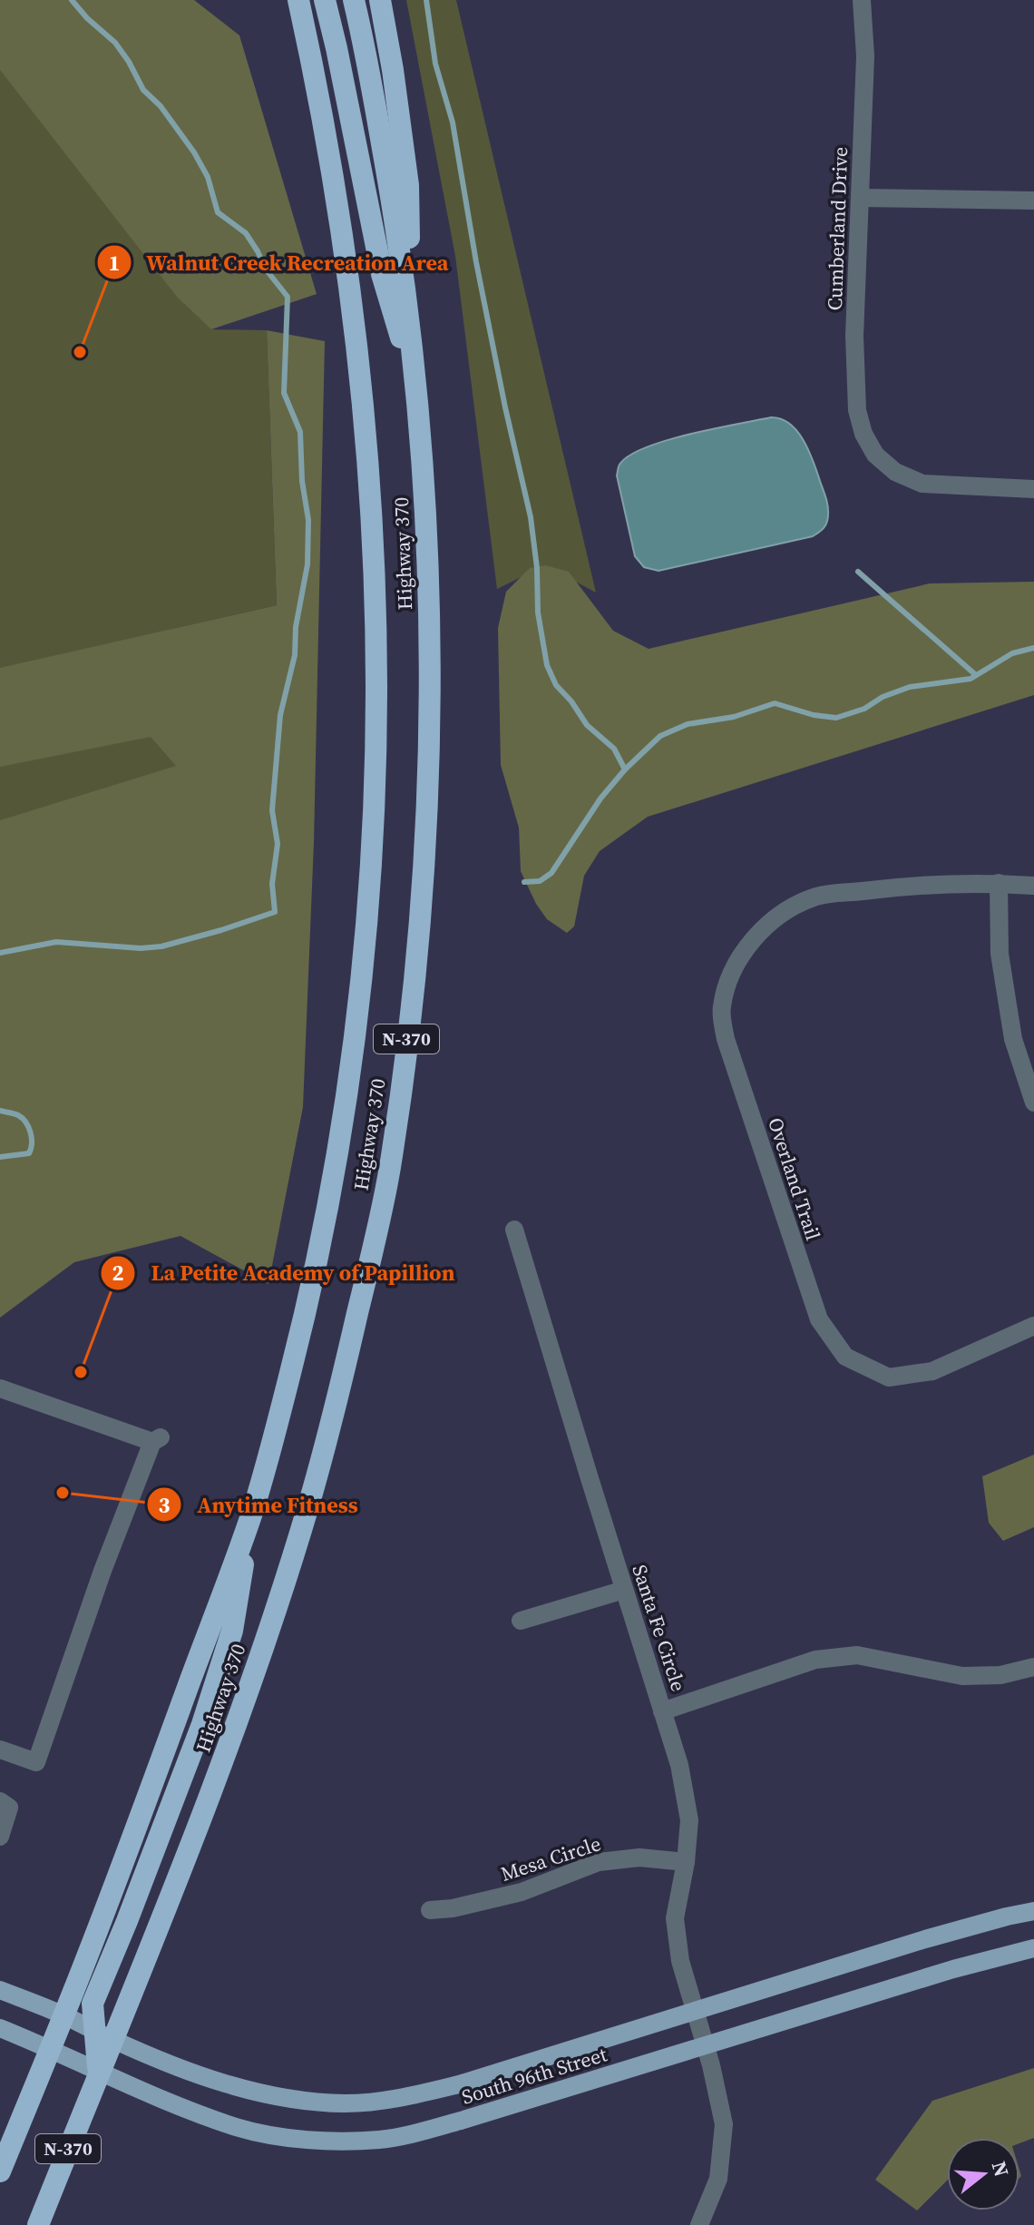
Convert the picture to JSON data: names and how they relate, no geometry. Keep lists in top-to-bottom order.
{
  "streets": {
    "highway": ["Highway 370", "N-370"],
    "main road": ["South 96th Street"],
    "street": [
      "Cumberland Drive",
      "Overland Trail",
      "Santa Fe Circle",
      "Mesa Circle"
    ]
  },
  "crossings": [
    ["Highway 370", "South 96th Street"],
    ["N-370", "South 96th Street"],
    ["Santa Fe Circle", "Mesa Circle"],
    ["Santa Fe Circle", "South 96th Street"]
  ],
  "places": ["Walnut Creek Recreation Area", "La Petite Academy of Papillion", "Anytime Fitness"],
  "north": "right"
}
